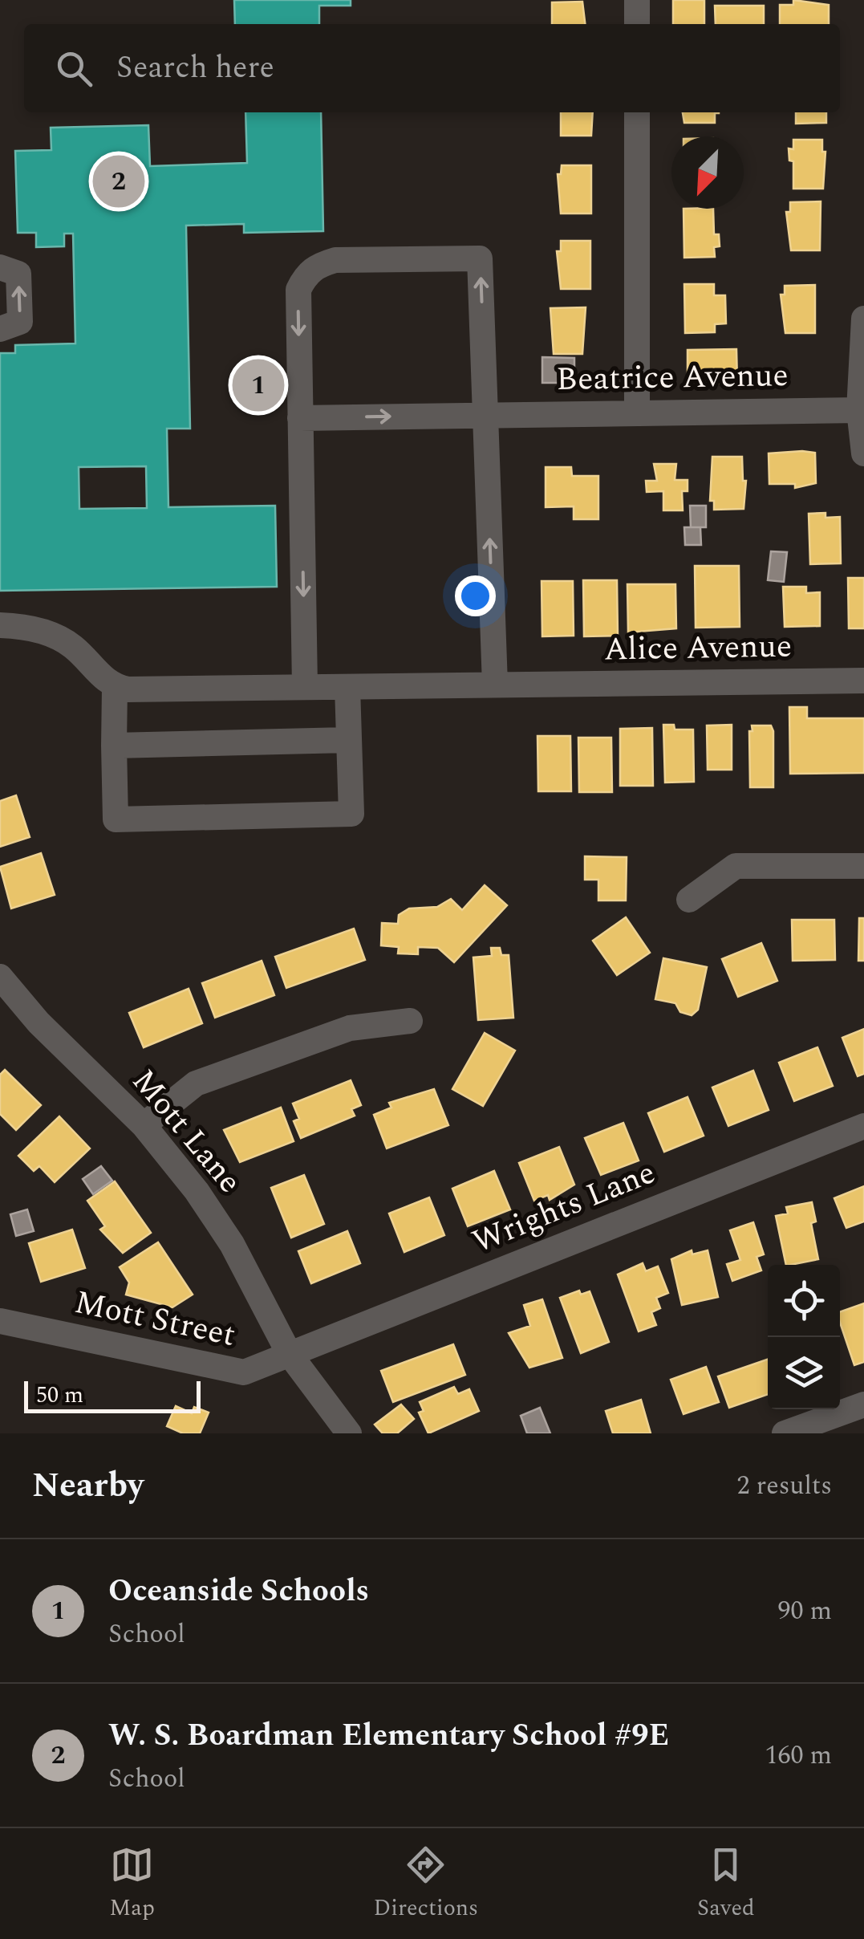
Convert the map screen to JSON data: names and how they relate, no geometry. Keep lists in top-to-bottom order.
{
  "streets": {
    "street": [
      "Beatrice Avenue",
      "Alice Avenue",
      "Mott Lane",
      "Wrights Lane",
      "Mott Street"
    ]
  },
  "crossings": [
    ["Mott Lane", "Wrights Lane"],
    ["Mott Lane", "Mott Street"],
    ["Wrights Lane", "Mott Street"]
  ],
  "scale_bar": "50 m",
  "north": "bottom left",
  "page": {
    "search": "Search here",
    "pins": ["2", "1"],
    "scale": "50 m",
    "heading": ["Nearby", "2 results"],
    "list": [
      {
        "mark": "1",
        "name": "Oceanside Schools",
        "note": "School",
        "value": "90 m"
      },
      {
        "mark": "2",
        "name": "W. S. Boardman Elementary School #9E",
        "note": "School",
        "value": "160 m"
      }
    ],
    "nav": ["Map", "Directions", "Saved"]
  }
}
